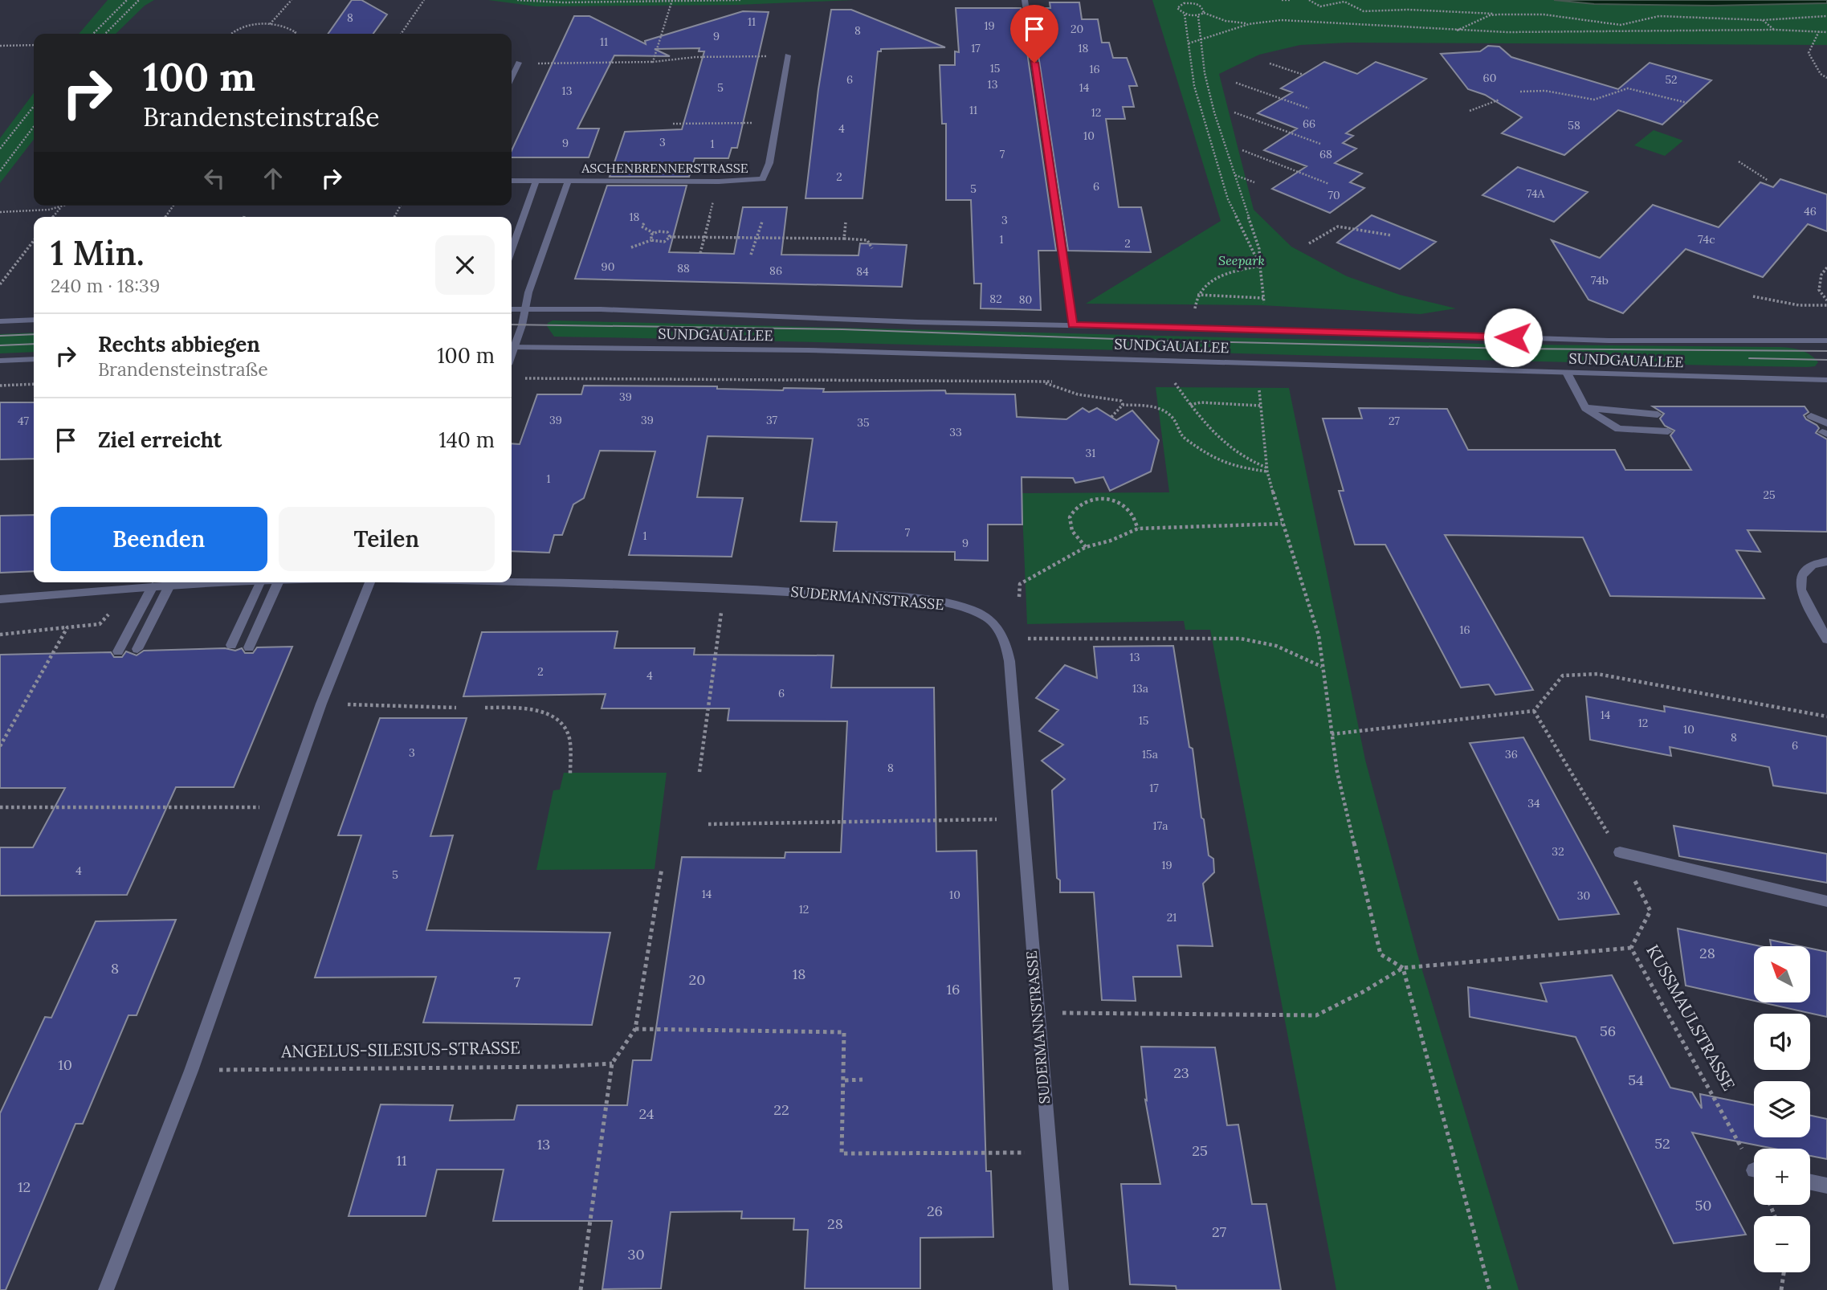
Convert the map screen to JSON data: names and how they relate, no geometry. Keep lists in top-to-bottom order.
{
  "streets": {
    "street": ["ASCHENBRENNERSTRASSE", "SUNDGAUALLEE", "SUDERMANNSTRASSE"],
    "path": ["KUSSMAULSTRASSE", "ANGELUS-SILESIUS-STRASSE"]
  },
  "crossings": [
    ["ASCHENBRENNERSTRASSE", "SUNDGAUALLEE"]
  ],
  "parks": ["Seepark"],
  "house_numbers": [
    "8",
    "11",
    "19",
    "20",
    "8",
    "9",
    "11",
    "17",
    "18",
    "15",
    "16",
    "60",
    "6",
    "52",
    "13",
    "5",
    "14",
    "13",
    "11",
    "12",
    "66",
    "58",
    "4",
    "10",
    "3",
    "9",
    "1",
    "7",
    "68",
    "2",
    "6",
    "5",
    "74A",
    "70",
    "46",
    "18",
    "3",
    "1",
    "74c",
    "2",
    "90",
    "88",
    "86",
    "84",
    "74b",
    "82",
    "80",
    "39",
    "39",
    "39",
    "37",
    "47",
    "27",
    "35",
    "33",
    "31",
    "1",
    "25",
    "7",
    "1",
    "9",
    "16",
    "13",
    "2",
    "4",
    "13a",
    "6",
    "14",
    "15",
    "12",
    "10",
    "8",
    "6",
    "3",
    "15a",
    "36",
    "8",
    "17",
    "34",
    "17a",
    "32",
    "19",
    "4",
    "5",
    "14",
    "10",
    "30",
    "12",
    "21",
    "28",
    "8",
    "18",
    "20",
    "7",
    "16",
    "56",
    "10",
    "23",
    "54",
    "22",
    "24",
    "52",
    "13",
    "25",
    "11",
    "12",
    "50",
    "26",
    "28",
    "27",
    "30"
  ],
  "north": "top left",
  "page": {
    "turn": ["100 m", "Brandensteinstraße"],
    "heading": ["1 Min.", "240 m · 18:39"],
    "list": [
      {
        "name": "Rechts abbiegen",
        "note": "Brandensteinstraße",
        "value": "100 m"
      },
      {
        "name": "Ziel erreicht",
        "value": "140 m"
      }
    ],
    "buttons": ["Beenden", "Teilen"],
    "map_buttons": ["+", "−"]
  }
}
